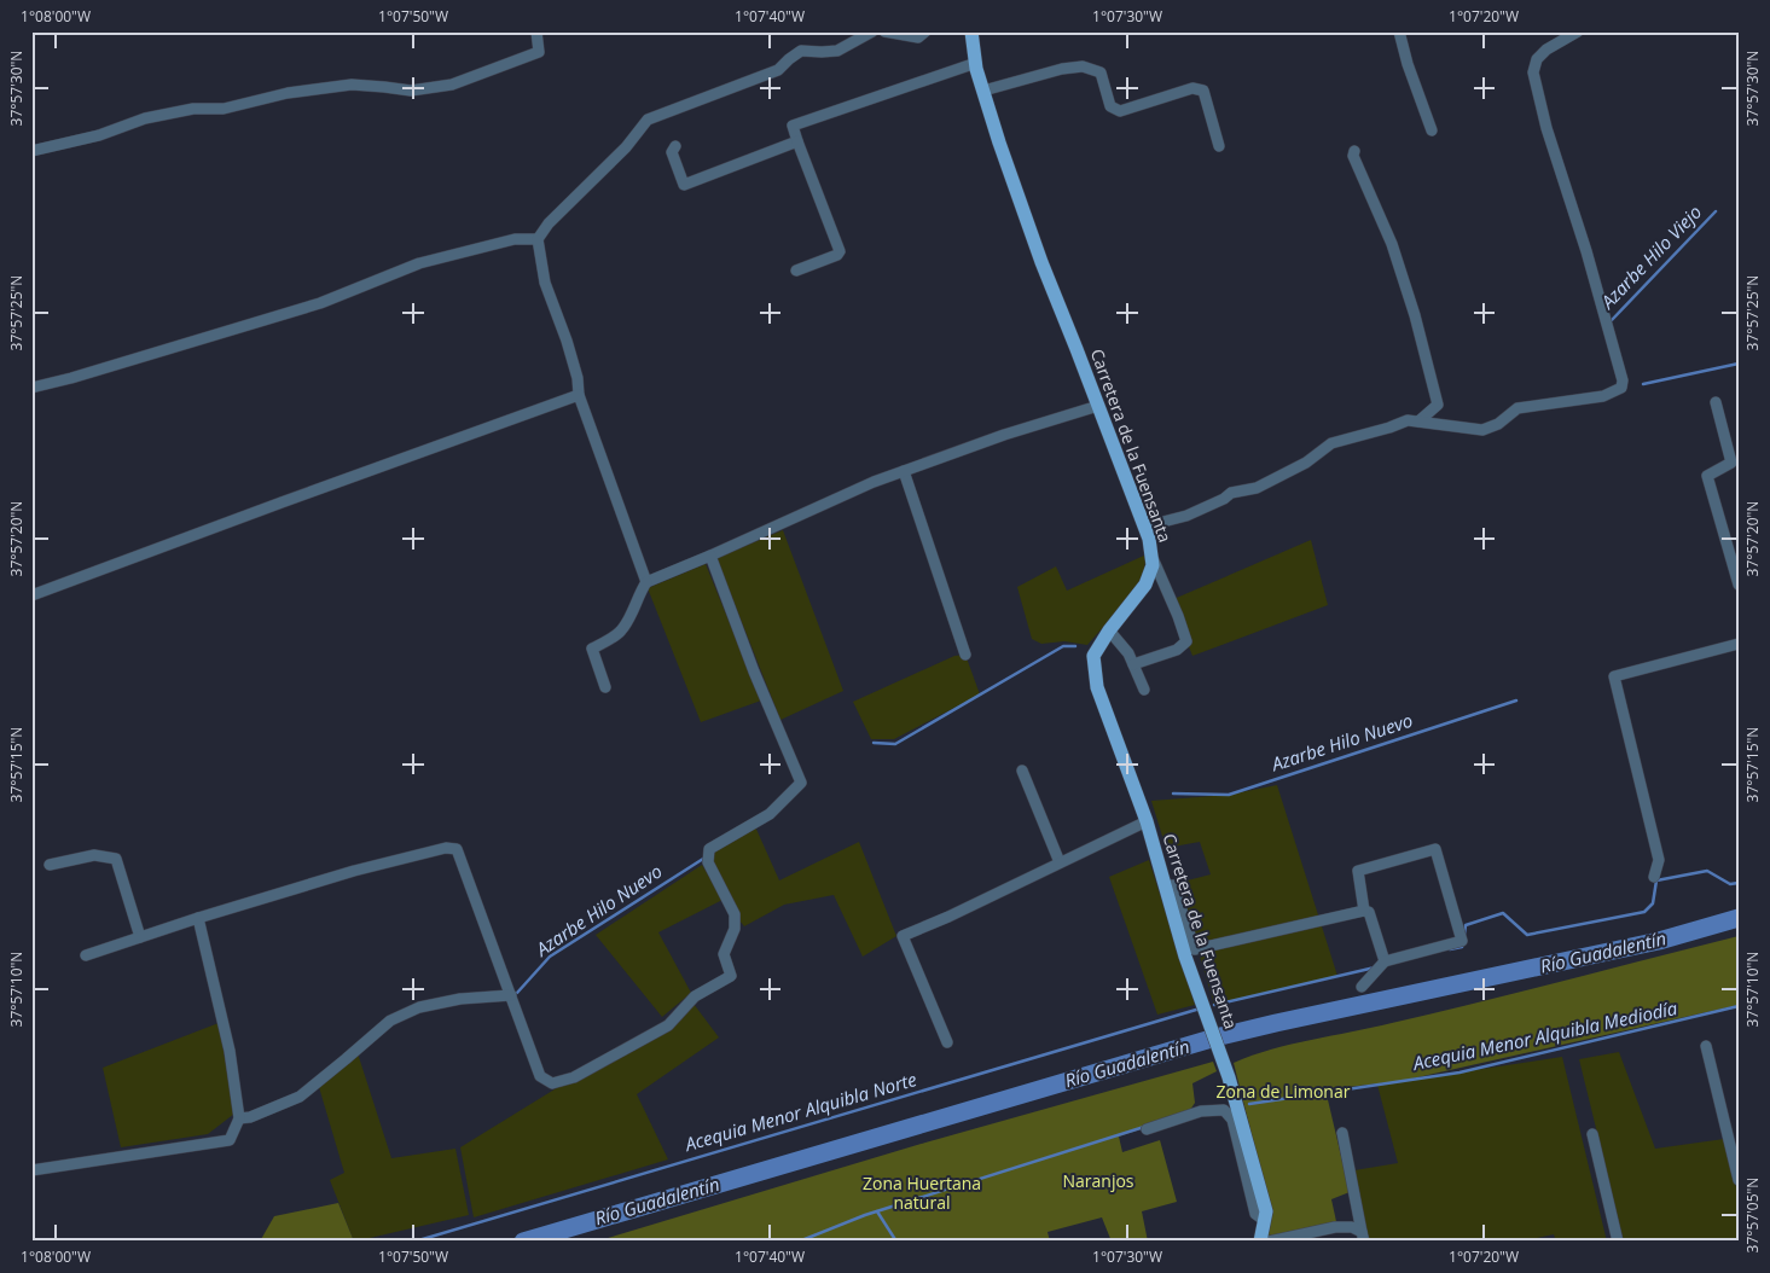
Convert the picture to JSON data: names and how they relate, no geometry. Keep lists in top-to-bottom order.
{
  "streets": {
    "main road": ["Carretera de la Fuensanta"]
  },
  "water": [
    "Azarbe Hilo Viejo",
    "Azarbe Hilo Nuevo",
    "Río Guadalentín",
    "Acequia Menor Alquibla Mediodía",
    "Acequia Menor Alquibla Norte"
  ],
  "parks": ["Zona de Limonar", "Naranjos", "Zona Huertana natural"],
  "coordinates": [
    "1°08'00\"W",
    "1°07'50\"W",
    "1°07'40\"W",
    "1°07'30\"W",
    "1°07'20\"W",
    "37°57'30\"N",
    "37°57'25\"N",
    "37°57'20\"N",
    "37°57'15\"N",
    "37°57'10\"N",
    "37°57'05\"N"
  ]
}
